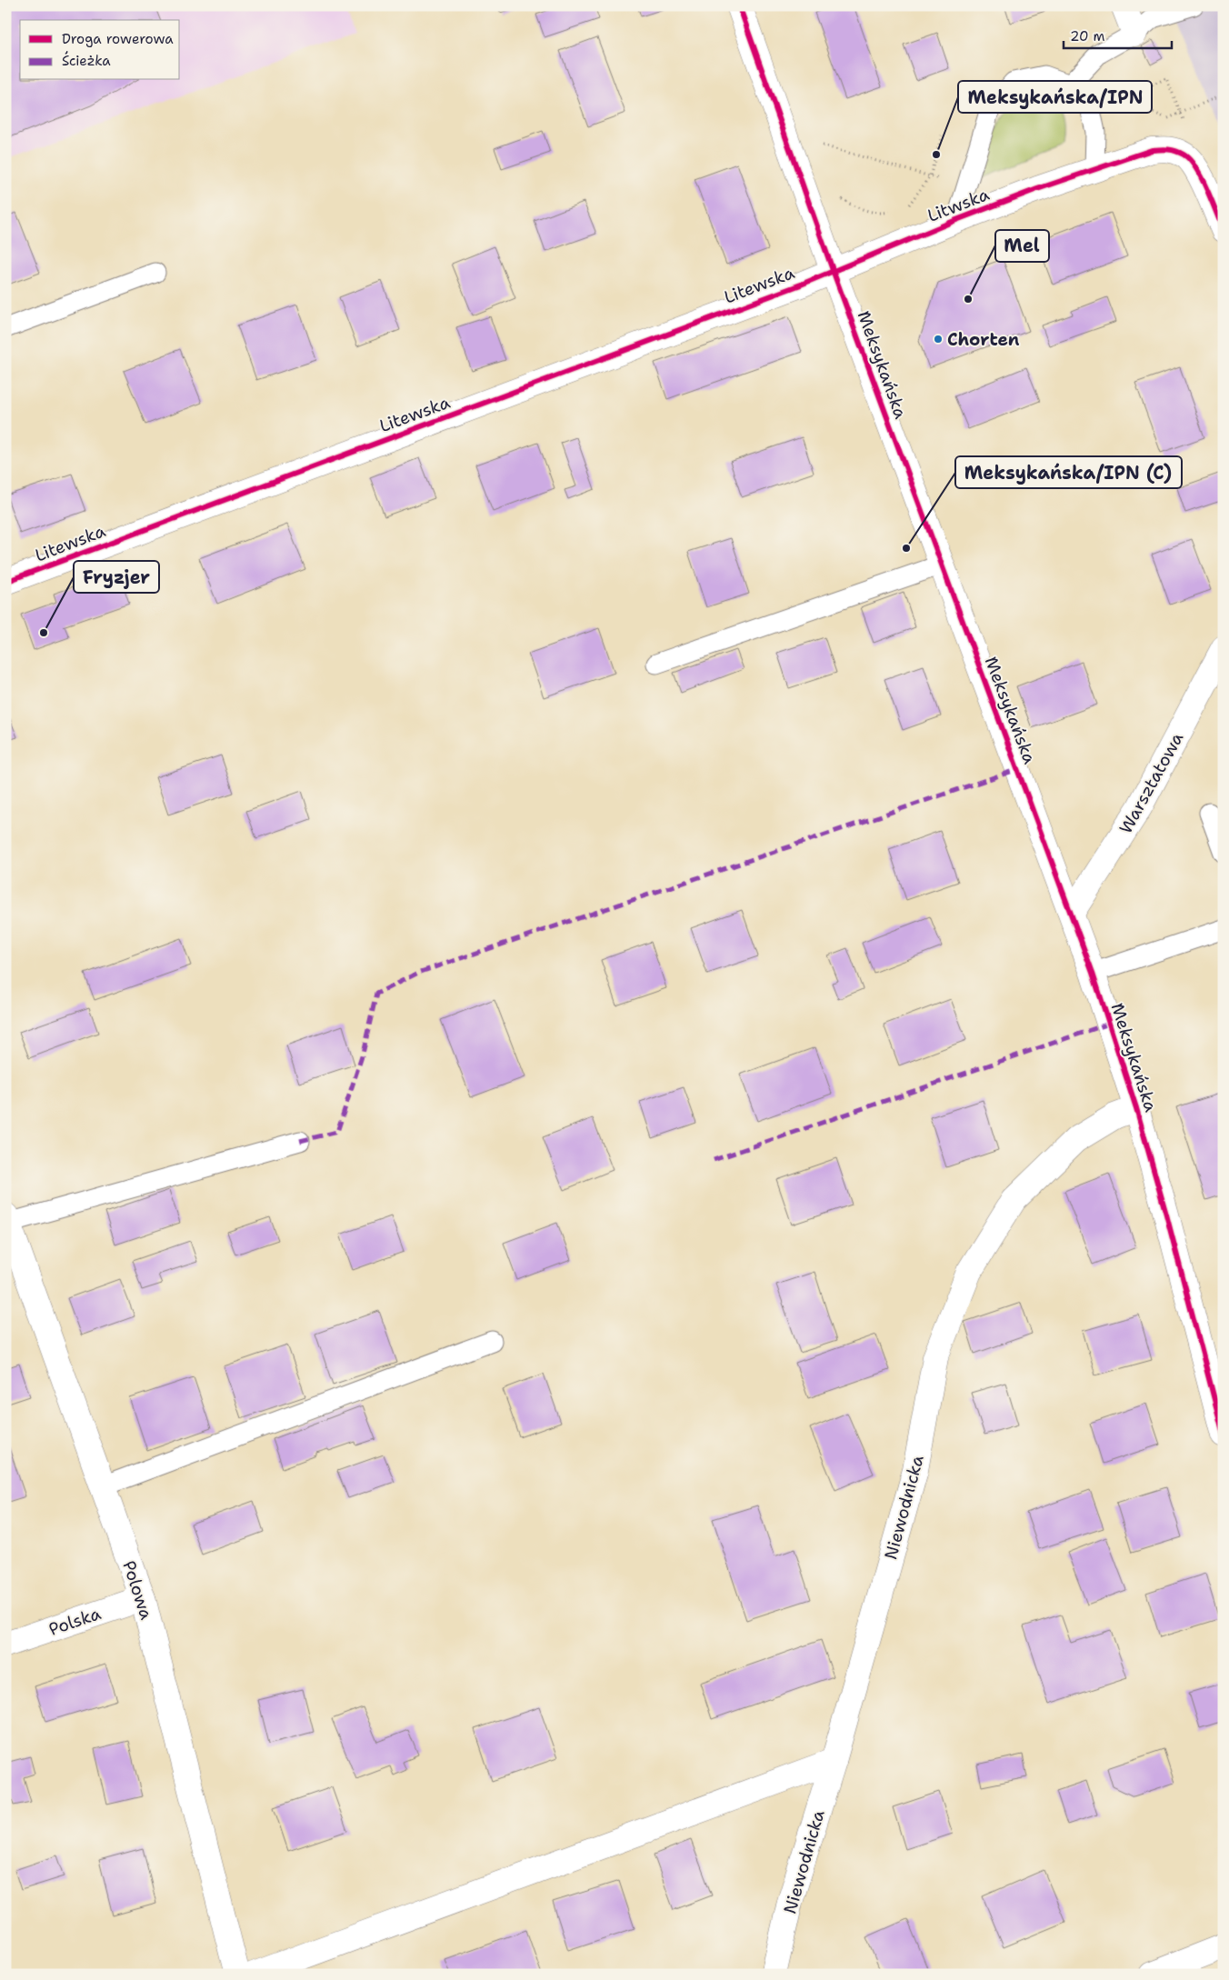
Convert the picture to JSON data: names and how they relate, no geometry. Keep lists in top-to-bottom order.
{
  "streets": {
    "street": [
      "Litwska",
      "Litewska",
      "Meksykańska",
      "Warsztatowa",
      "Niewodnicka",
      "Polowa",
      "Polska"
    ]
  },
  "crossings": [
    ["Litwska", "Litewska"],
    ["Litwska", "Meksykańska"],
    ["Litewska", "Meksykańska"],
    ["Meksykańska", "Warsztatowa"],
    ["Meksykańska", "Niewodnicka"],
    ["Polowa", "Polska"]
  ],
  "places": [
    "Meksykańska/IPN",
    "Mel",
    "Chorten",
    "Meksykańska/IPN (C)",
    "Fryzjer"
  ],
  "legend": ["Droga rowerowa", "Ścieżka"],
  "scale_bar": "20 m"
}
